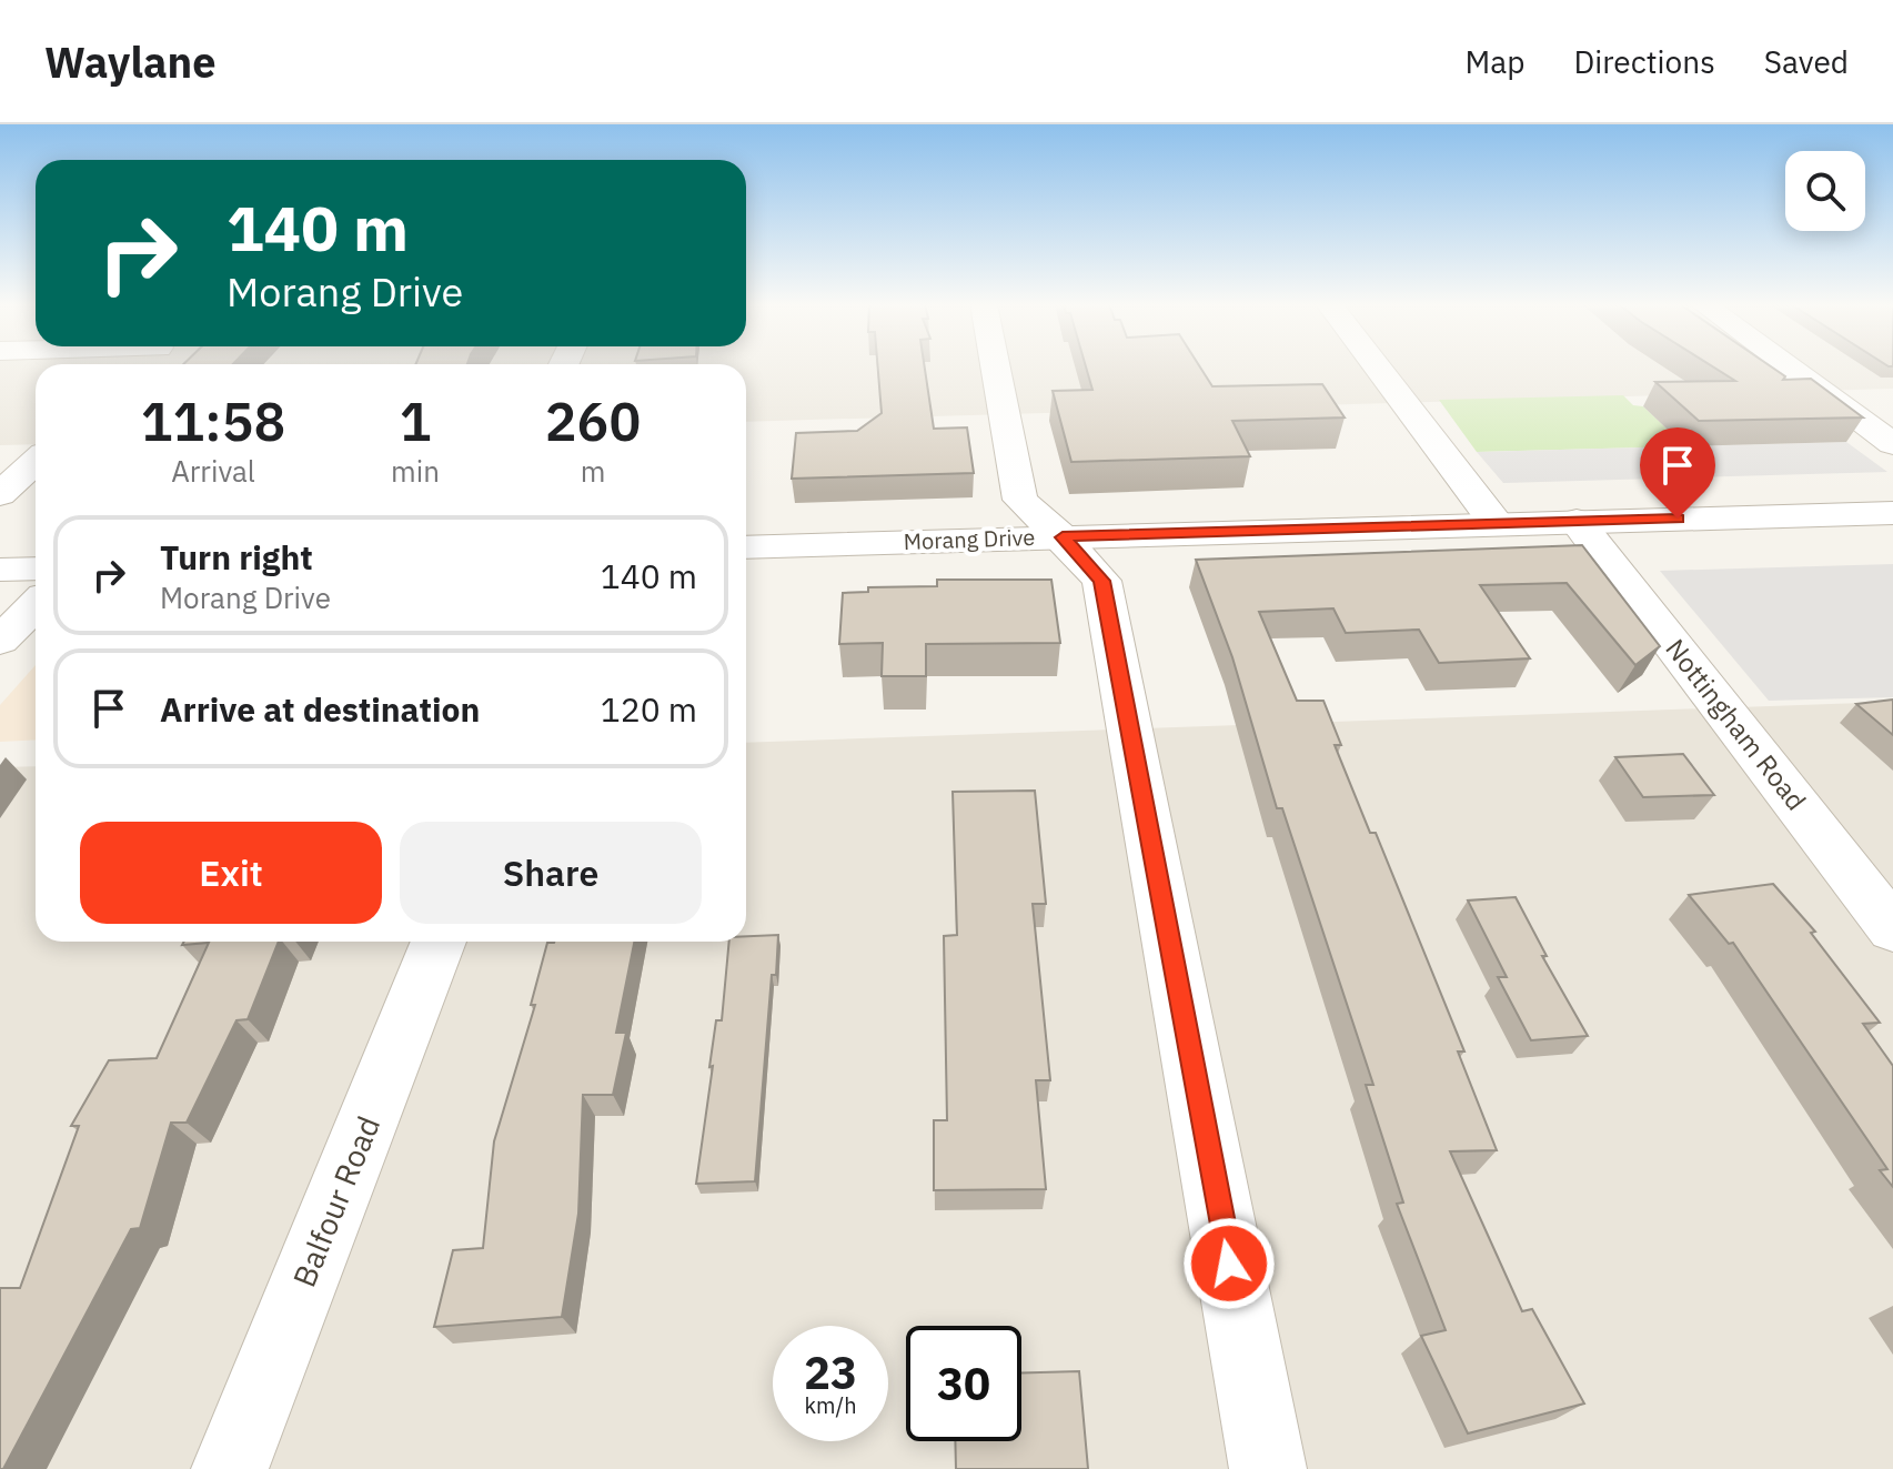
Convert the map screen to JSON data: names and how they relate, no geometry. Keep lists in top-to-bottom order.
{
  "streets": {
    "street": ["Morang Drive", "Nottingham Road", "Balfour Road"]
  },
  "crossings": [
    ["Morang Drive", "Nottingham Road"]
  ],
  "page": {
    "header": "Waylane",
    "nav": ["Map", "Directions", "Saved"],
    "turn": ["140 m", "Morang Drive"],
    "eta": [
      "11:58",
      "Arrival",
      "1",
      "min",
      "260",
      "m"
    ],
    "list": [
      {
        "name": "Turn right",
        "note": "Morang Drive",
        "value": "140 m"
      },
      {
        "name": "Arrive at destination",
        "value": "120 m"
      }
    ],
    "buttons": ["Exit", "Share"],
    "speed": "23 km/h",
    "limit": "30"
  }
}
